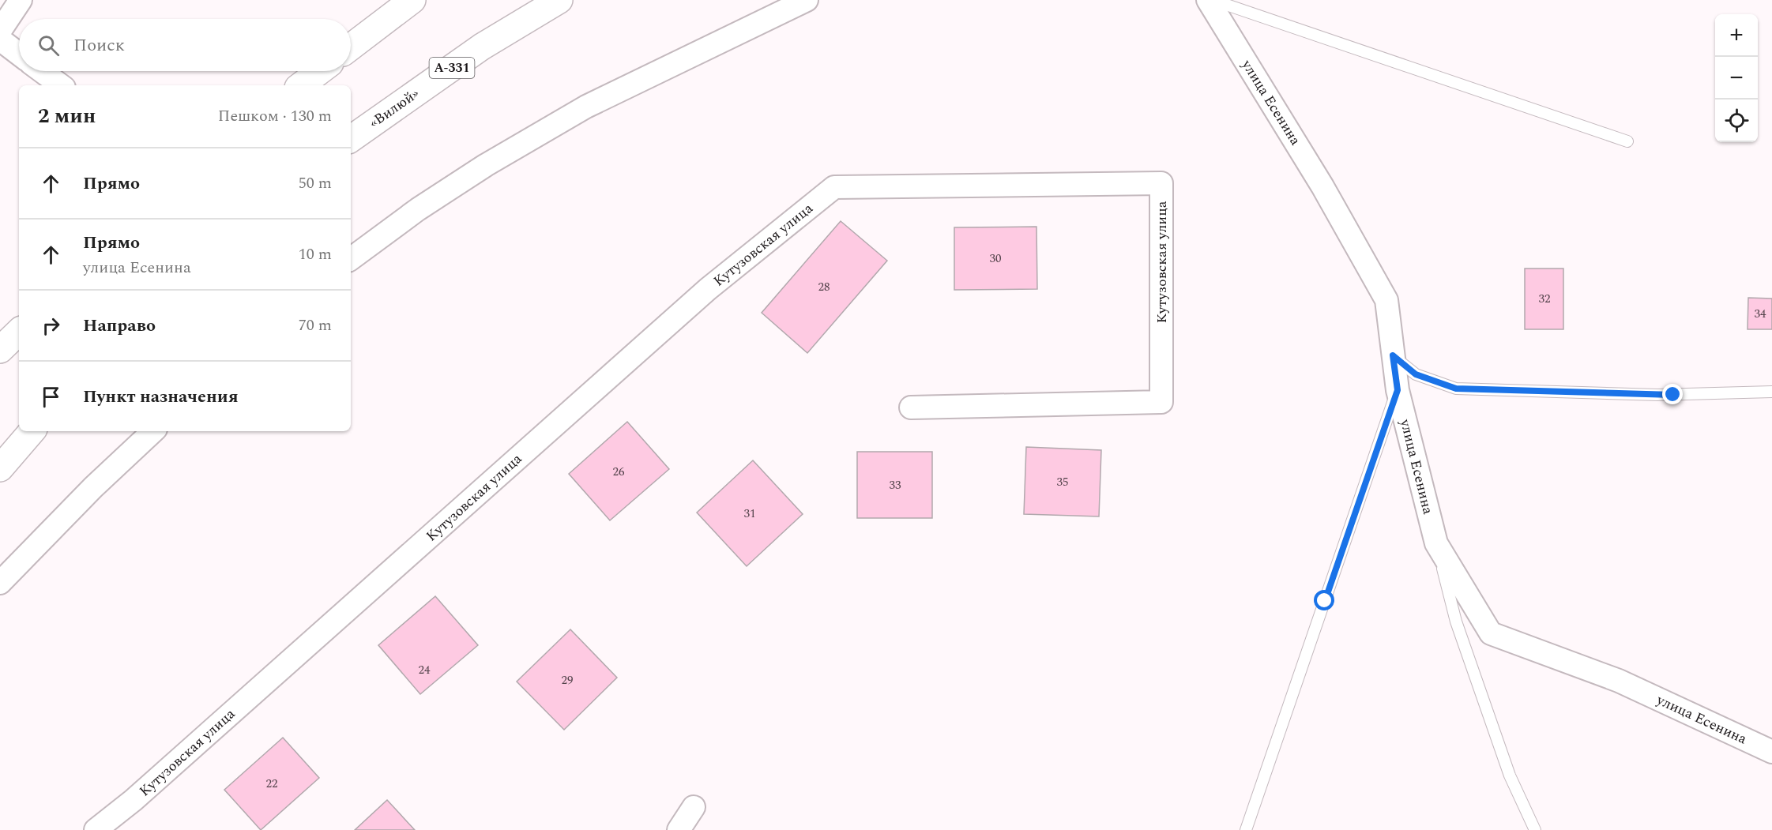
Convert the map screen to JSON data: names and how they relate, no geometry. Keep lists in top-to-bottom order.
{
  "streets": {
    "highway": ["А-331", "«Вилюй»"],
    "street": ["улица Есенина", "Кутузовская улица"]
  },
  "house_numbers": [
    "30",
    "28",
    "32",
    "34",
    "26",
    "35",
    "33",
    "31",
    "24",
    "29",
    "22"
  ],
  "page": {
    "map_buttons": ["+", "−"],
    "search": "Поиск",
    "heading": ["2 мин", "Пешком · 130 m"],
    "list": [
      ["Прямо", "50 m"],
      ["Прямо", "улица Есенина", "10 m"],
      ["Направо", "70 m"],
      "Пункт назначения"
    ]
  }
}
